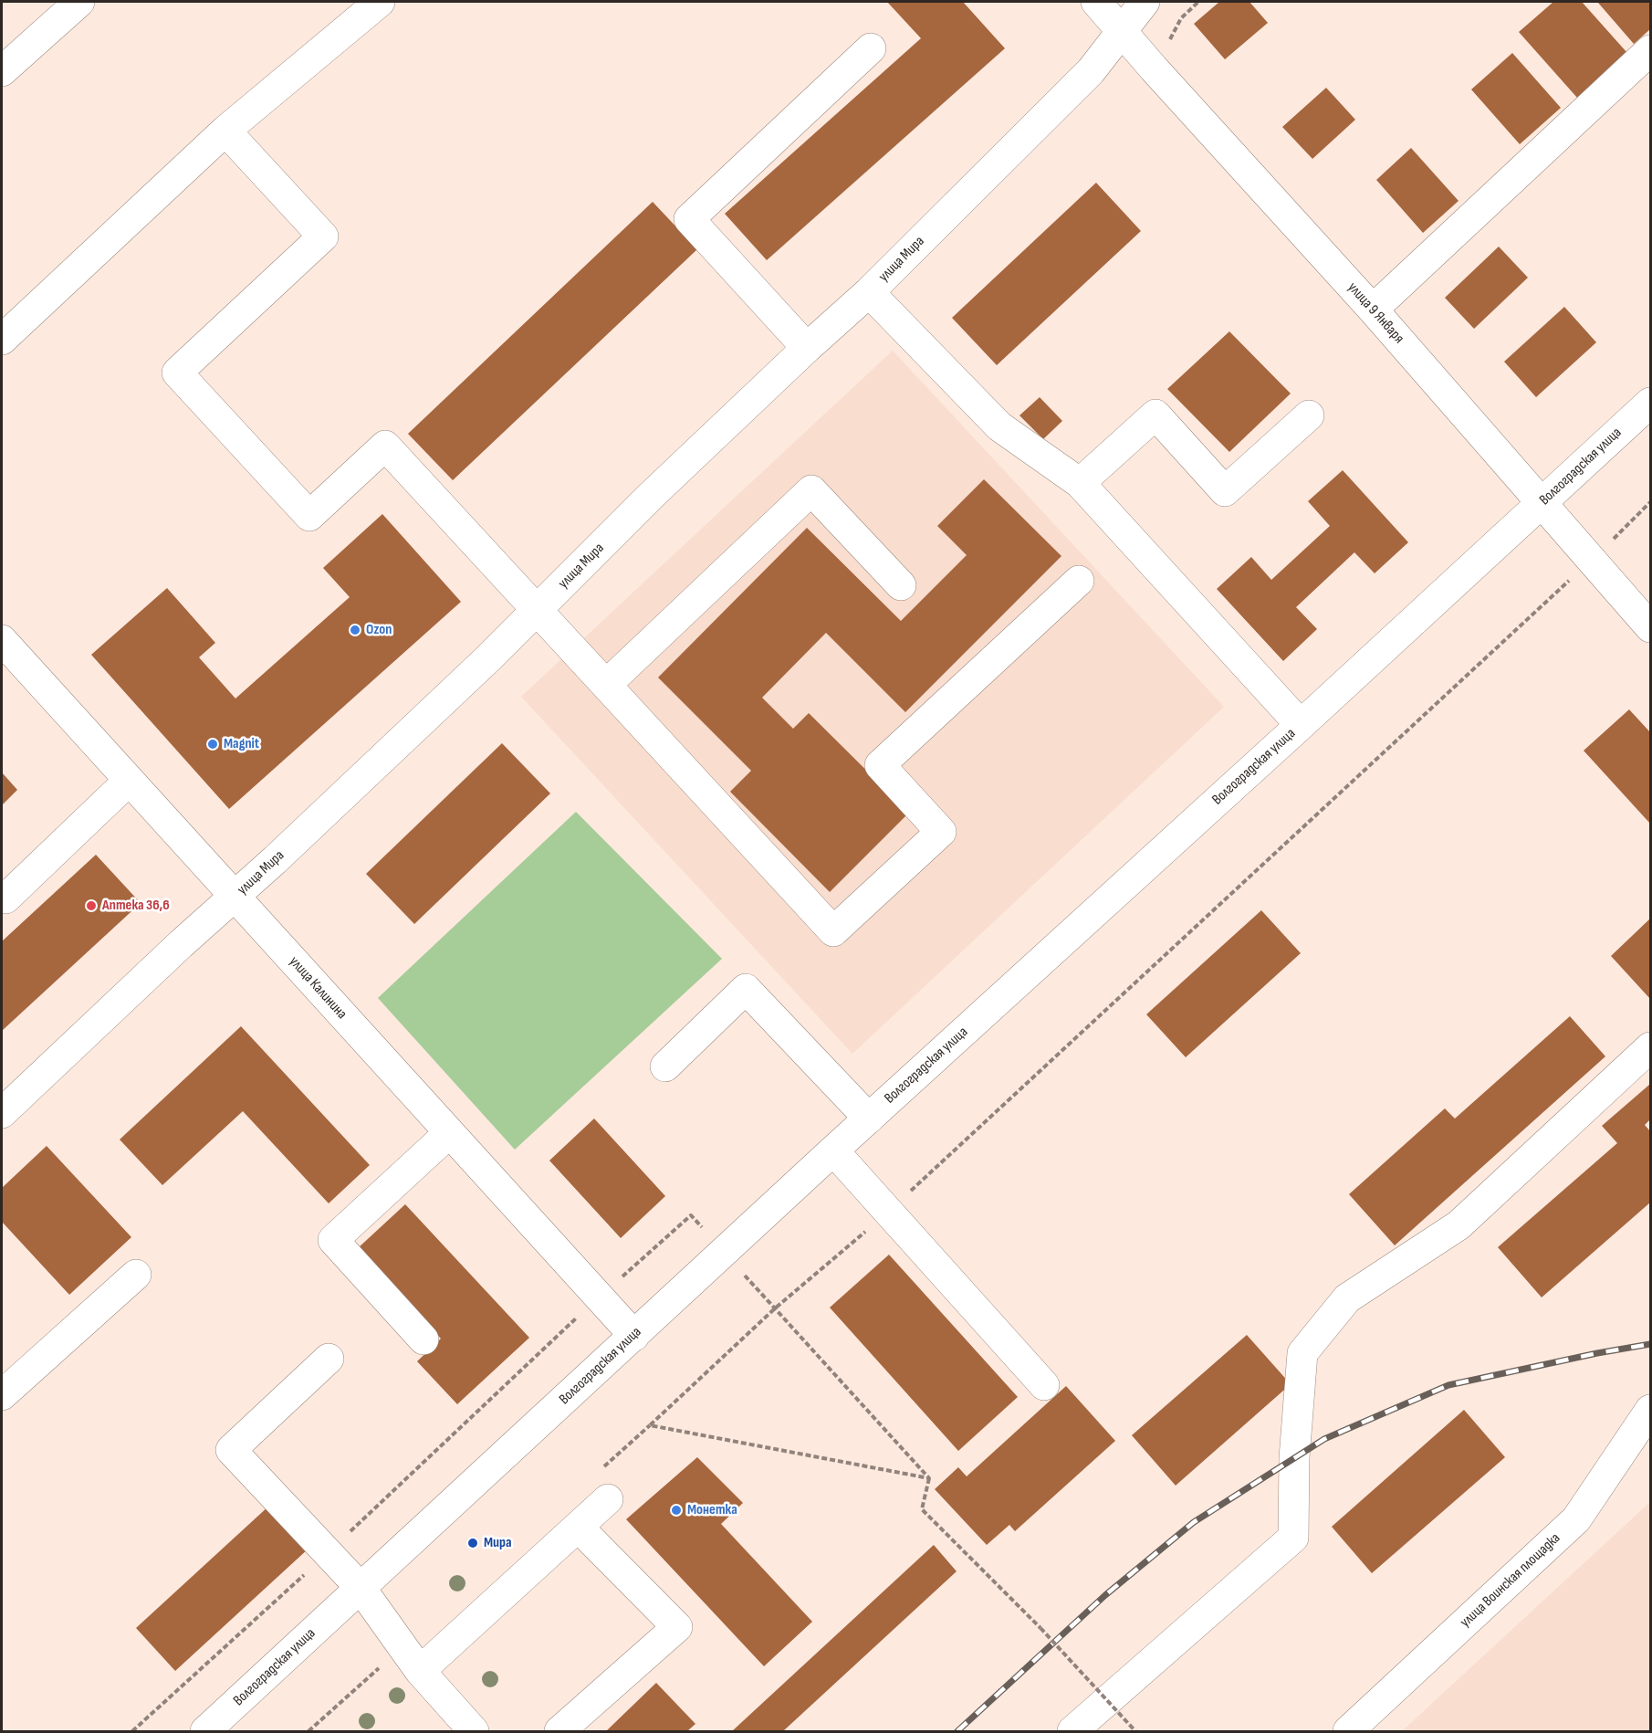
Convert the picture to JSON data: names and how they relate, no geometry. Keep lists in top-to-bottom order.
{
  "streets": {
    "street": [
      "улица Мира",
      "улица 9 Января",
      "Волгоградская улица",
      "улица Калинина",
      "улица Воинская площадка"
    ]
  },
  "crossings": [
    ["улица Мира", "улица 9 Января"],
    ["улица Мира", "улица Калинина"],
    ["улица 9 Января", "Волгоградская улица"],
    ["Волгоградская улица", "улица Калинина"]
  ],
  "places": [
    "Ozon",
    "Magnit",
    "Аптека 36,6",
    "Монетка",
    "Мира"
  ]
}
